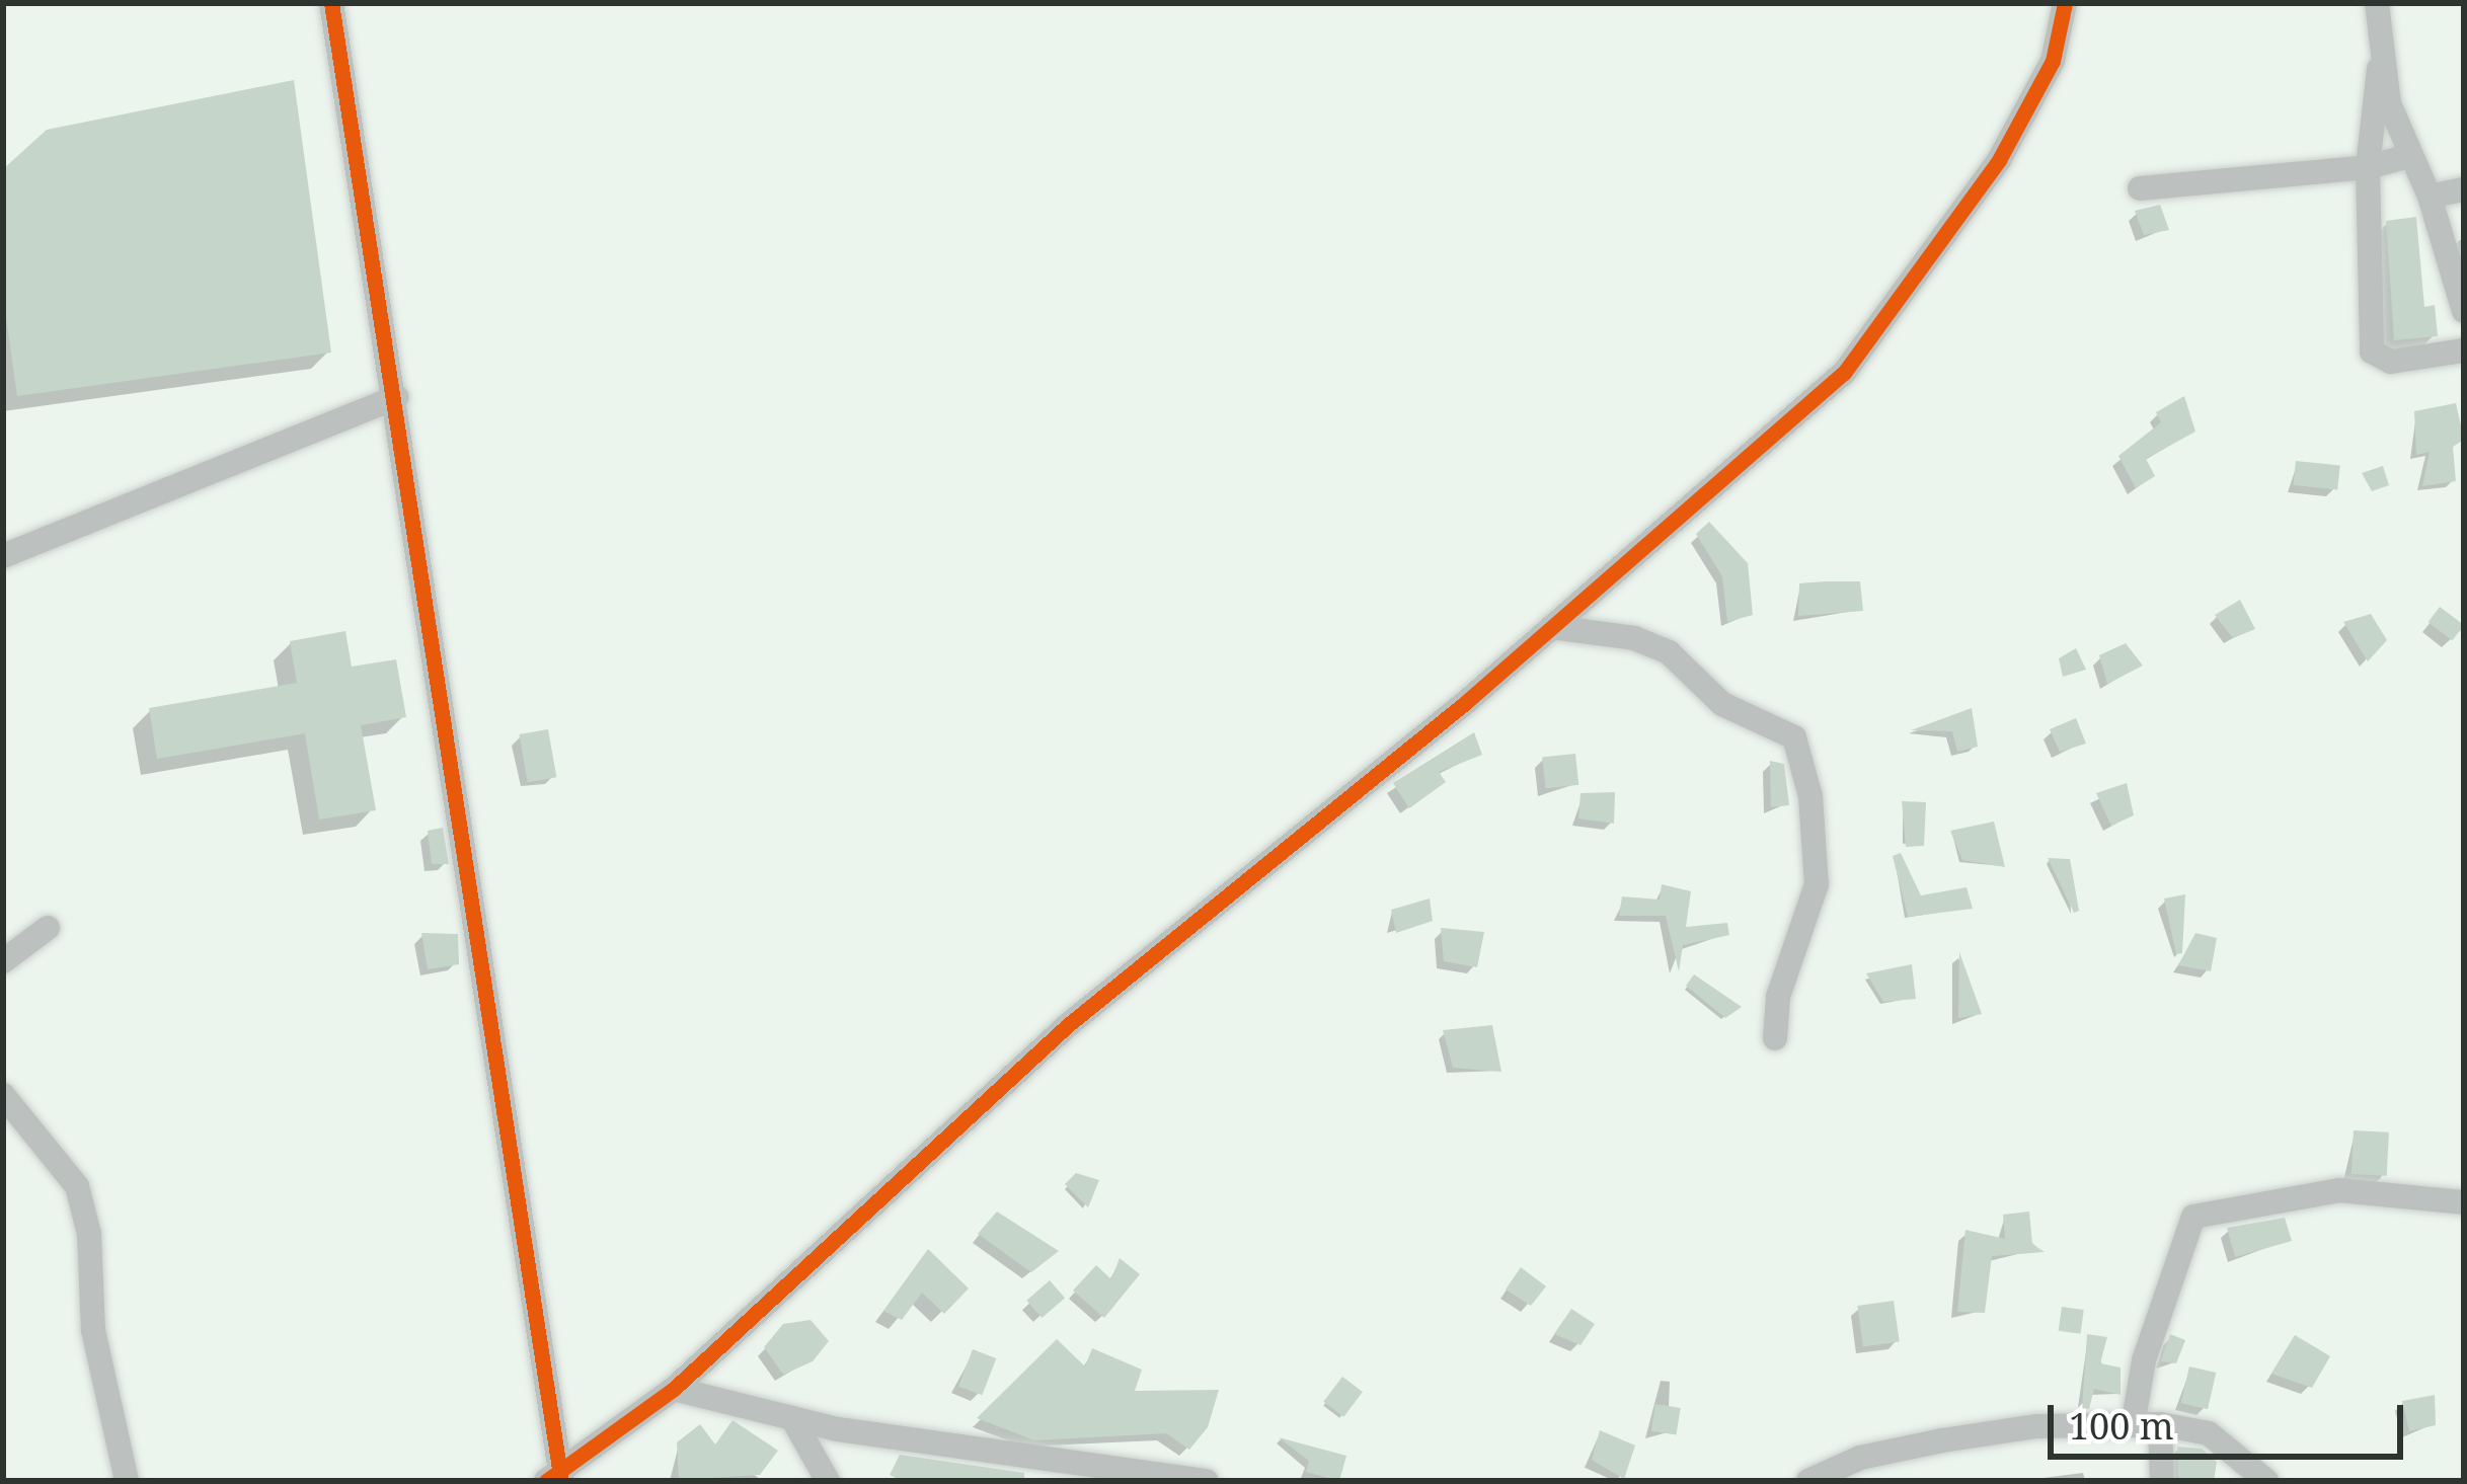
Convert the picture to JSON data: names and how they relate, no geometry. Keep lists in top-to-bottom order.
{
  "scale_bar": "100 m"
}
